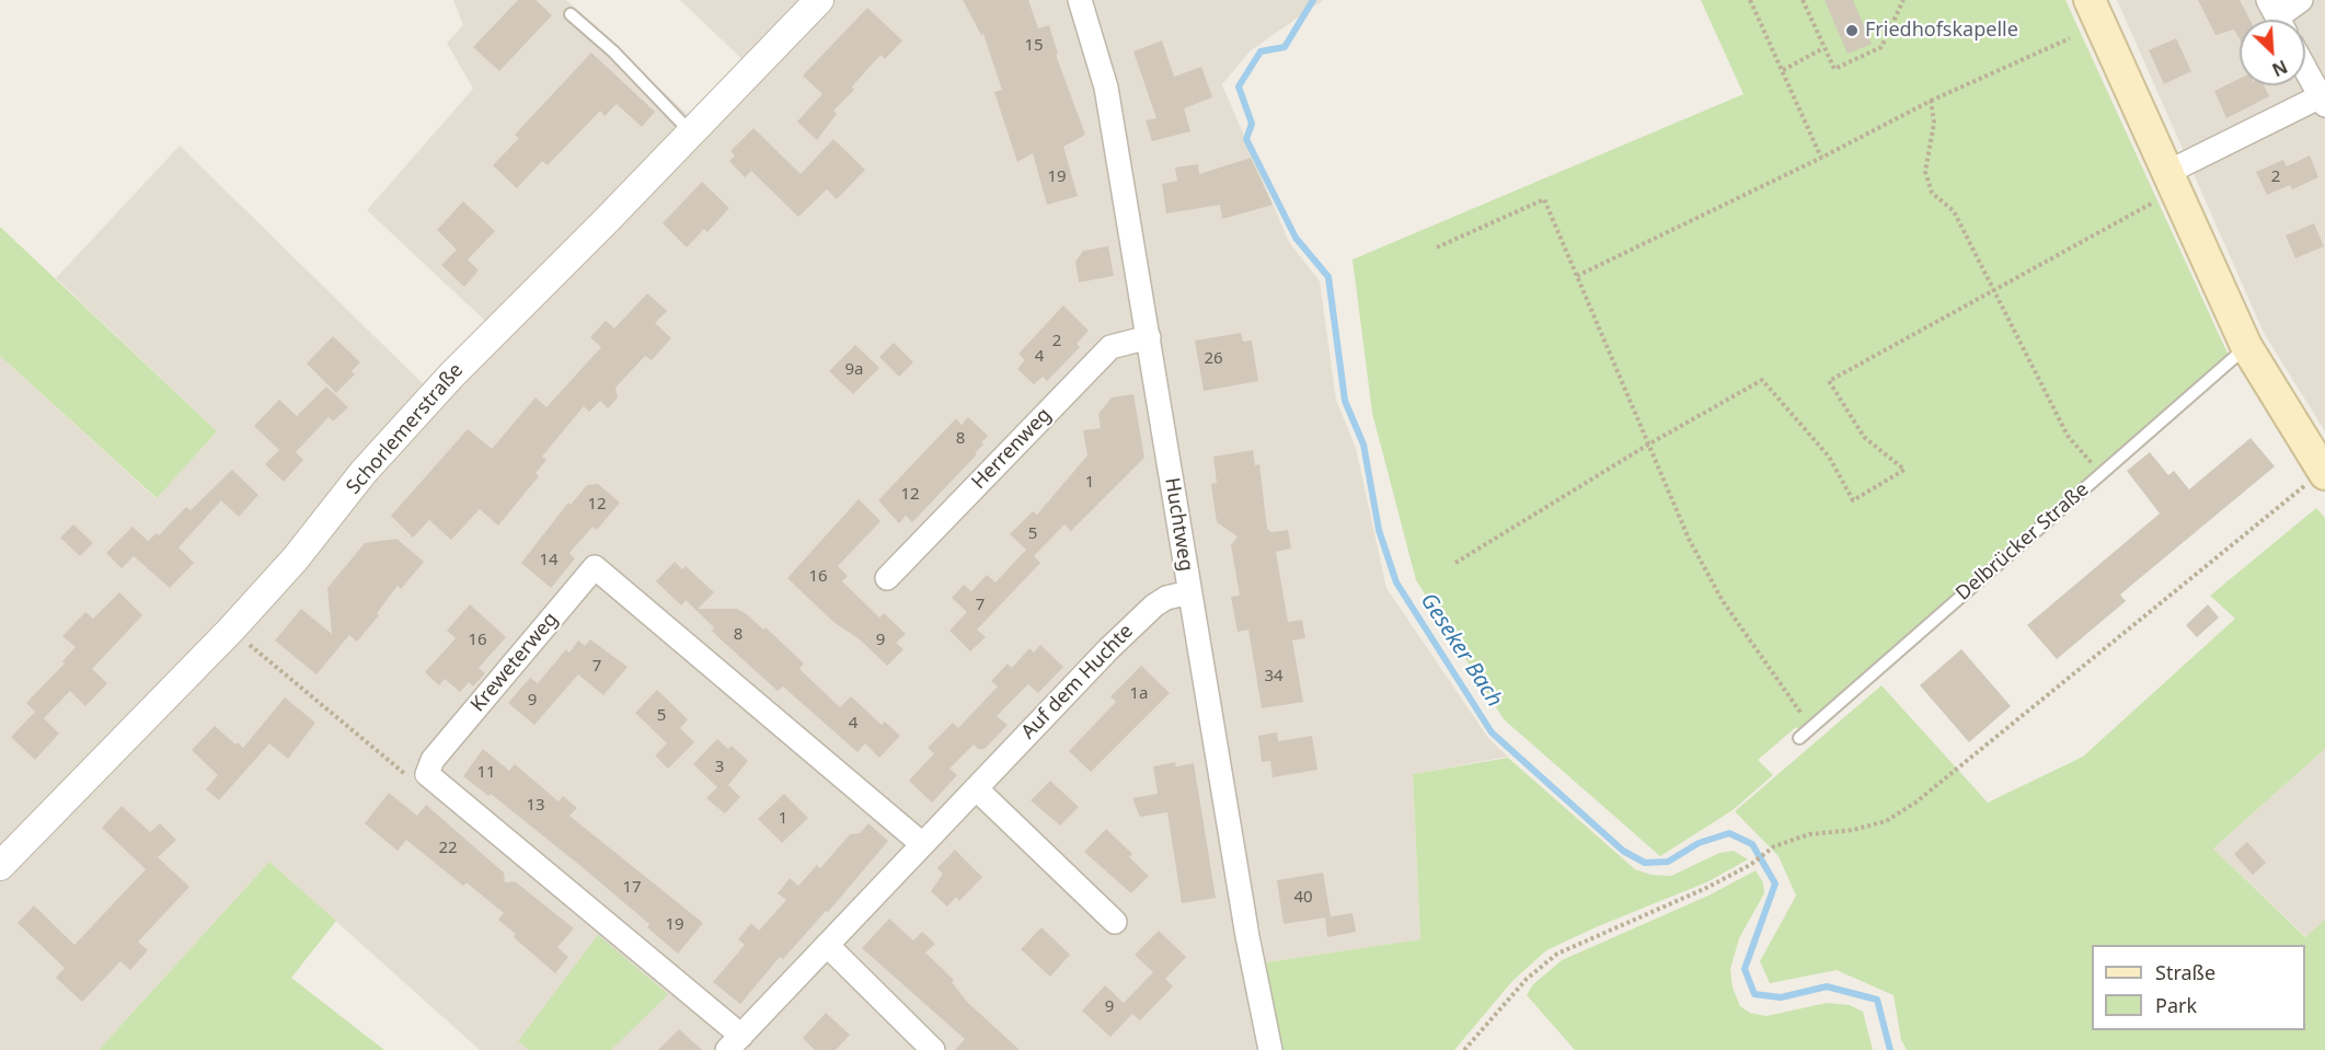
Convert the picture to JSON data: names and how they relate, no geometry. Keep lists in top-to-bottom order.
{
  "streets": {
    "street": [
      "Schorlemerstraße",
      "Herrenweg",
      "Huchtweg",
      "Kreweterweg",
      "Auf dem Huchte"
    ],
    "lane": ["Delbrücker Straße"]
  },
  "crossings": [
    ["Herrenweg", "Huchtweg"],
    ["Huchtweg", "Auf dem Huchte"],
    ["Kreweterweg", "Auf dem Huchte"]
  ],
  "water": ["Geseker Bach"],
  "places": ["Friedhofskapelle"],
  "house_numbers": [
    "15",
    "19",
    "2",
    "2",
    "4",
    "26",
    "9a",
    "8",
    "1",
    "12",
    "12",
    "5",
    "14",
    "16",
    "7",
    "8",
    "16",
    "9",
    "7",
    "34",
    "1a",
    "9",
    "5",
    "4",
    "3",
    "11",
    "13",
    "1",
    "22",
    "17",
    "40",
    "19",
    "9"
  ],
  "legend": ["Straße", "Park"],
  "north": "bottom right"
}
